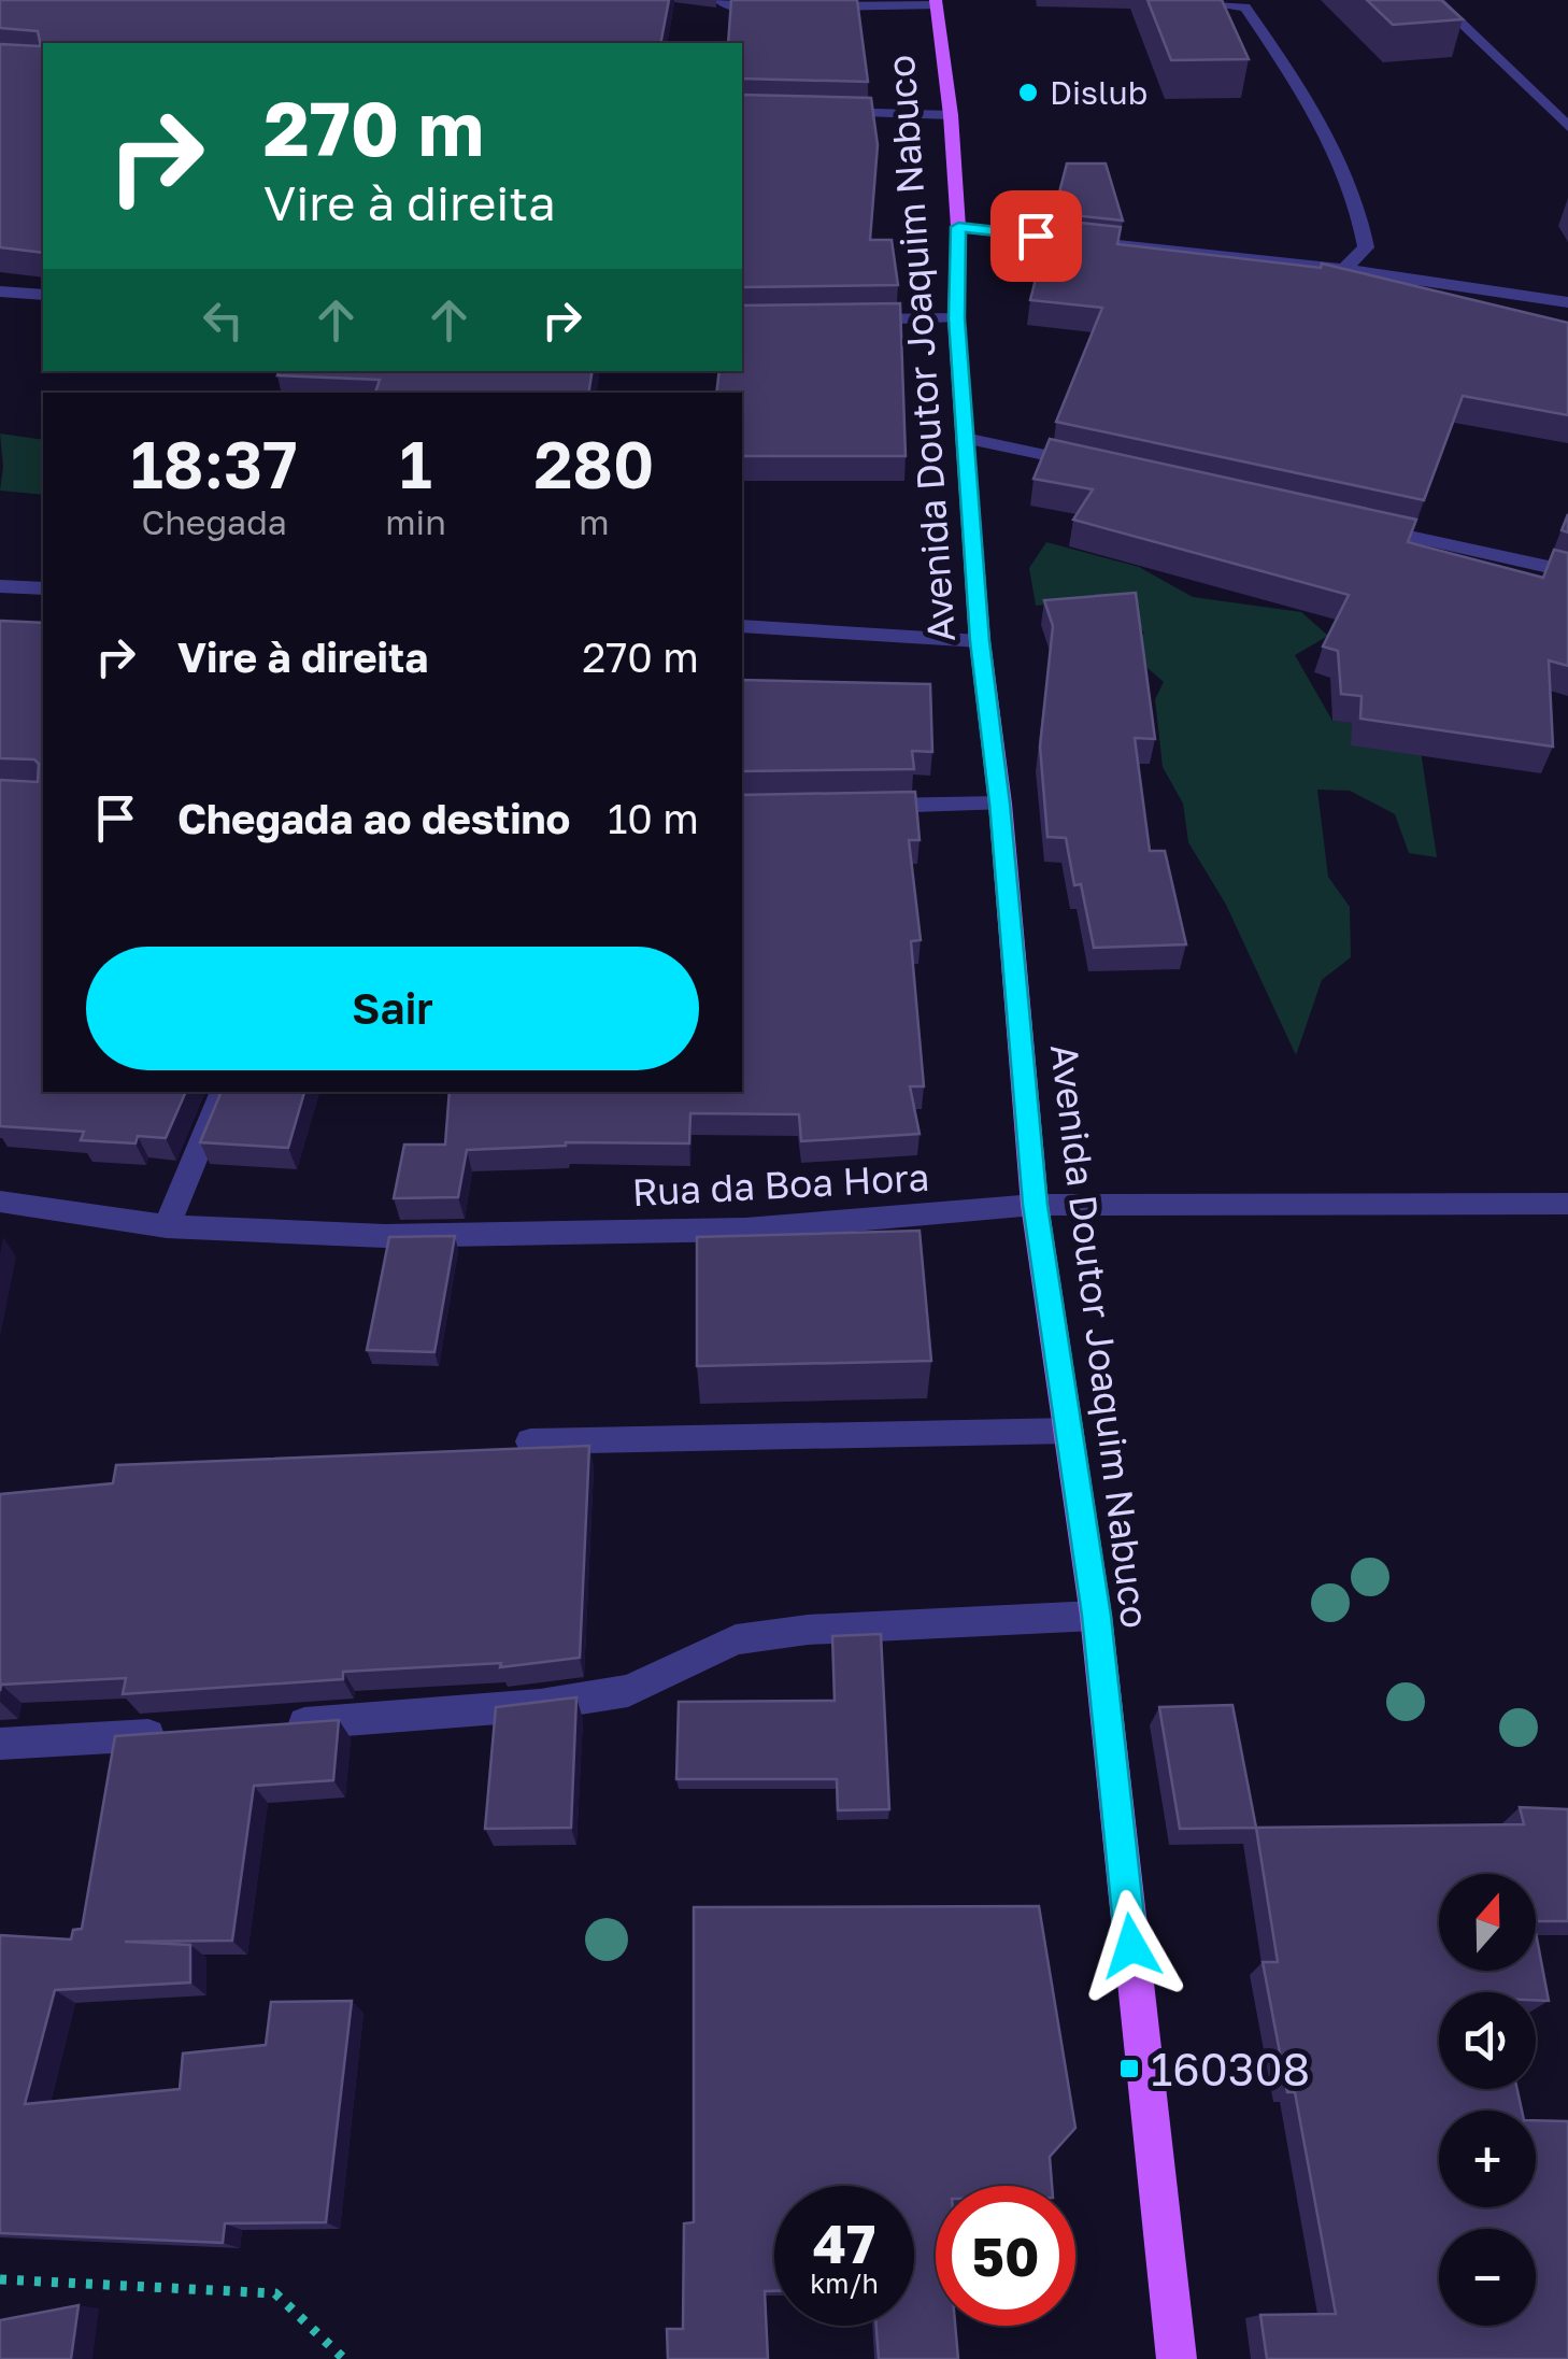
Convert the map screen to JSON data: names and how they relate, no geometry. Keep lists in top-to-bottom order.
{
  "streets": {
    "main road": ["Avenida Doutor Joaquim Nabuco"],
    "street": ["Rua da Boa Hora"]
  },
  "crossings": [
    ["Avenida Doutor Joaquim Nabuco", "Rua da Boa Hora"]
  ],
  "places": {
    "other": ["Dislub"],
    "transit": ["160308"]
  },
  "north": "top",
  "page": {
    "turn": ["270 m", "Vire à direita"],
    "eta": [
      "18:37",
      "Chegada",
      "1",
      "min",
      "280",
      "m"
    ],
    "list": [
      {
        "name": "Vire à direita",
        "value": "270 m"
      },
      {
        "name": "Chegada ao destino",
        "value": "10 m"
      }
    ],
    "buttons": "Sair",
    "map_buttons": ["+", "−"],
    "speed": "47 km/h",
    "limit": "50"
  }
}
